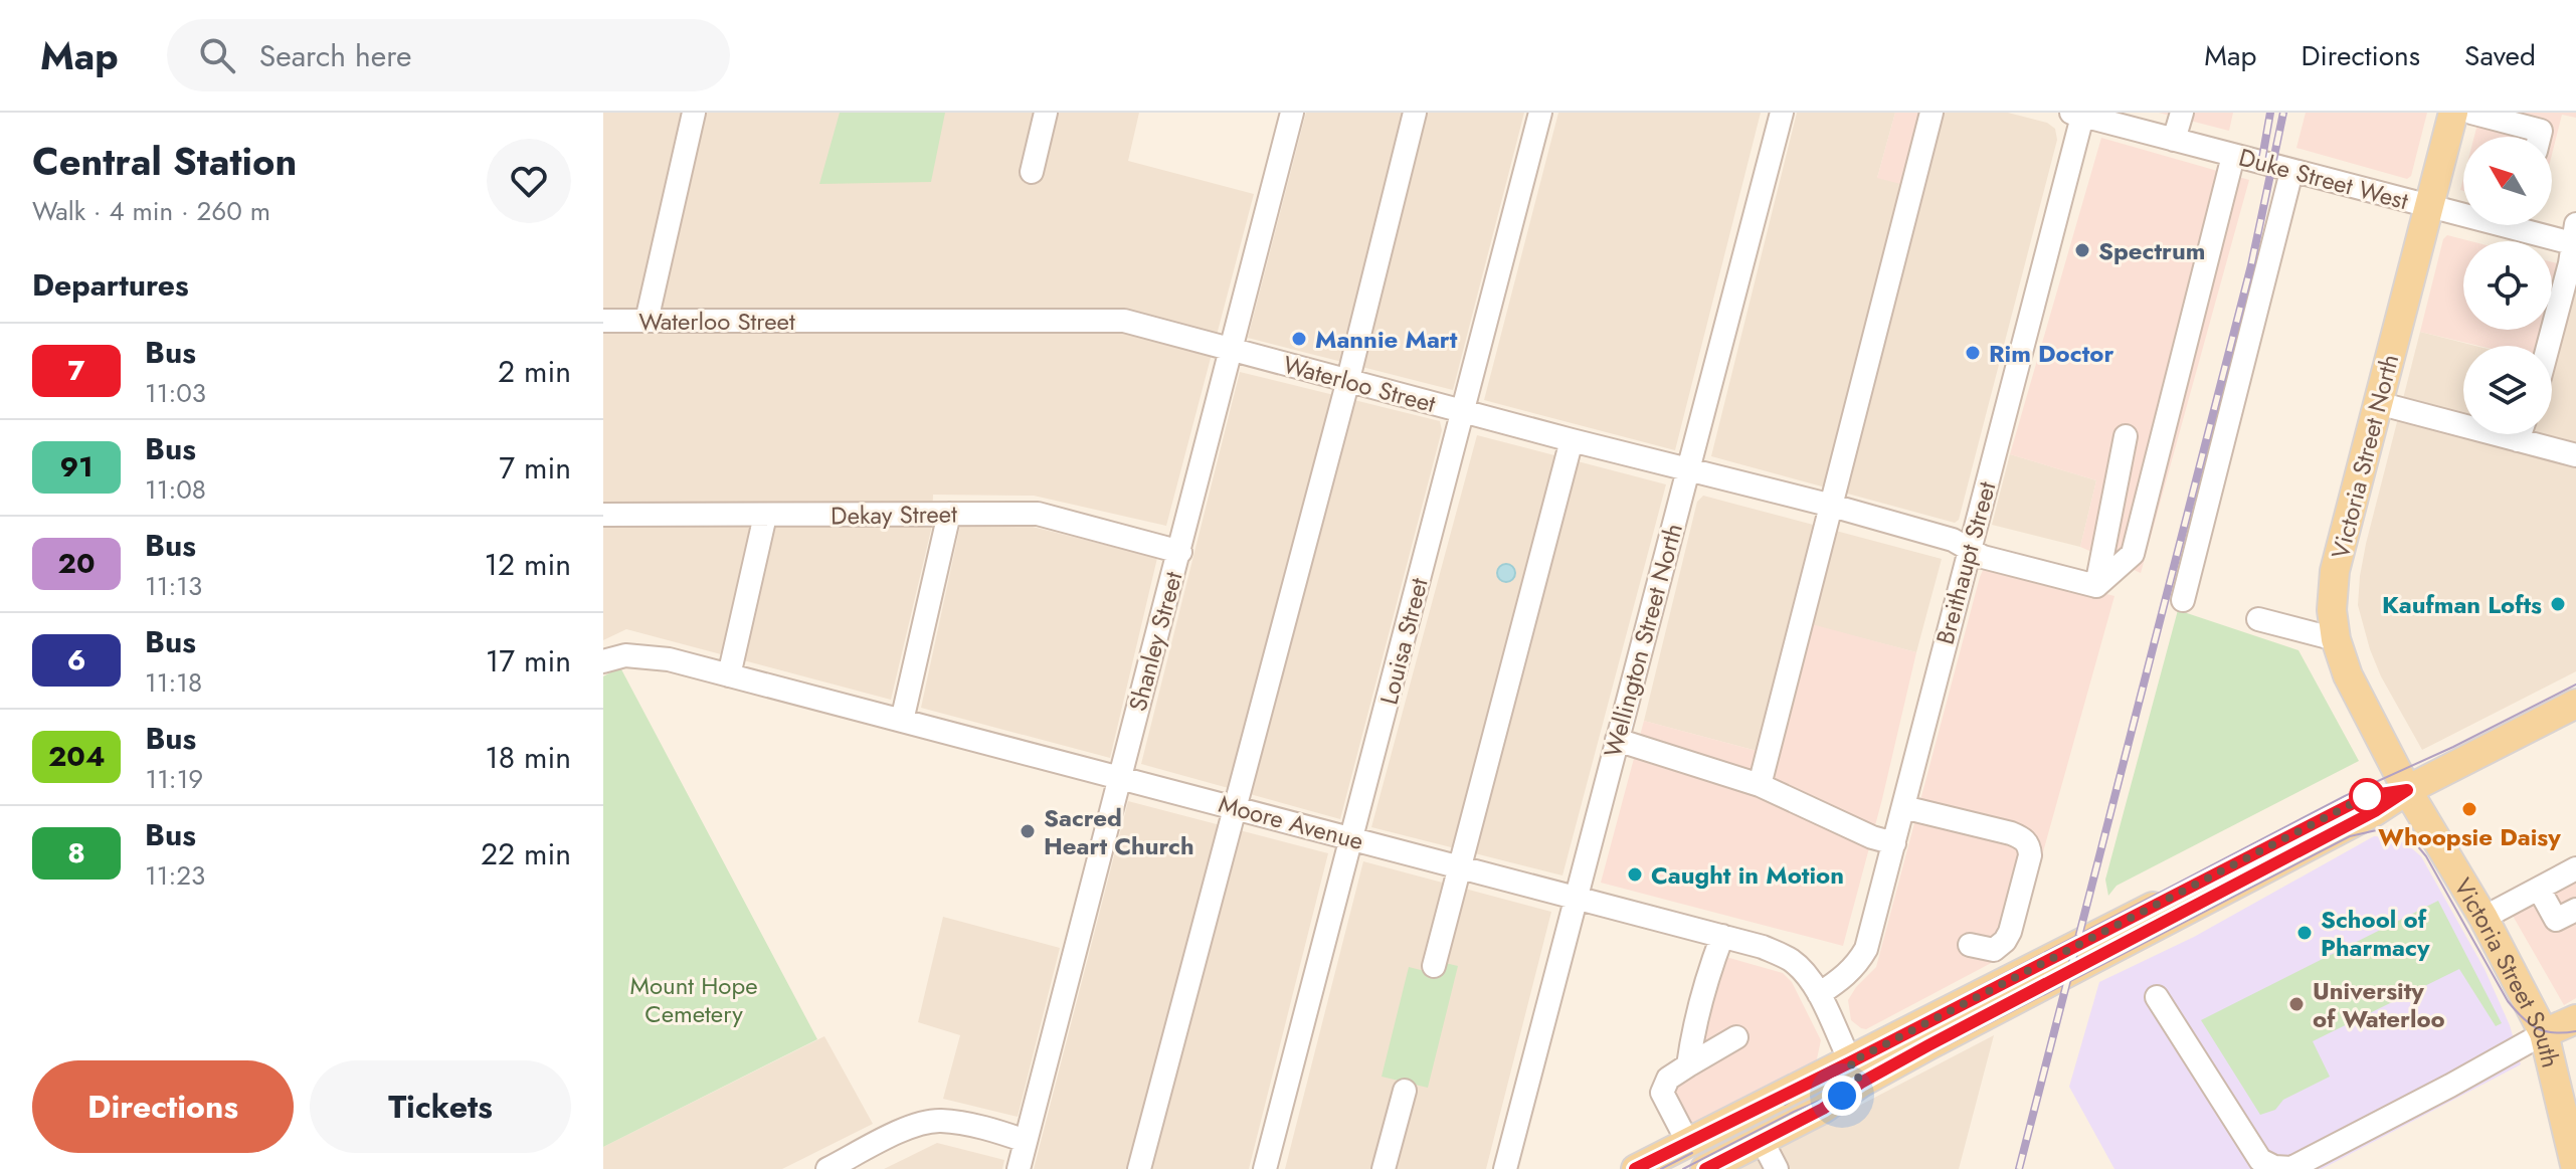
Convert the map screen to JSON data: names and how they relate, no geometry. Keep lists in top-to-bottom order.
{
  "streets": {
    "main road": ["Victoria Street North", "Victoria Street South"],
    "street": [
      "Duke Street West",
      "Waterloo Street",
      "Dekay Street",
      "Breithaupt Street",
      "Wellington Street North",
      "Shanley Street",
      "Louisa Street",
      "Moore Avenue"
    ]
  },
  "crossings": [
    ["Duke Street West", "Victoria Street North"],
    ["Duke Street West", "Breithaupt Street"],
    ["Waterloo Street", "Breithaupt Street"],
    ["Waterloo Street", "Wellington Street North"],
    ["Waterloo Street", "Shanley Street"],
    ["Waterloo Street", "Louisa Street"],
    ["Victoria Street North", "Victoria Street South"],
    ["Dekay Street", "Shanley Street"],
    ["Breithaupt Street", "Moore Avenue"],
    ["Wellington Street North", "Moore Avenue"],
    ["Shanley Street", "Moore Avenue"],
    ["Louisa Street", "Moore Avenue"]
  ],
  "parks": ["Mount Hope Cemetery"],
  "places": [
    "Spectrum",
    "Mannie Mart",
    "Rim Doctor",
    "Kaufman Lofts",
    "Whoopsie Daisy",
    "Sacred Heart Church",
    "Caught in Motion",
    "School of Pharmacy",
    "University of Waterloo"
  ],
  "lines": ["bus line 7"],
  "north": "top left",
  "page": {
    "header": "Map",
    "search": "Search here",
    "nav": ["Map", "Directions", "Saved"],
    "heading": [
      ["Central Station", "Walk · 4 min · 260 m"],
      "Departures"
    ],
    "list": [
      {
        "mark": "7",
        "name": "Bus",
        "note": "11:03",
        "value": "2 min"
      },
      {
        "mark": "91",
        "name": "Bus",
        "note": "11:08",
        "value": "7 min"
      },
      {
        "mark": "20",
        "name": "Bus",
        "note": "11:13",
        "value": "12 min"
      },
      {
        "mark": "6",
        "name": "Bus",
        "note": "11:18",
        "value": "17 min"
      },
      {
        "mark": "204",
        "name": "Bus",
        "note": "11:19",
        "value": "18 min"
      },
      {
        "mark": "8",
        "name": "Bus",
        "note": "11:23",
        "value": "22 min"
      }
    ],
    "buttons": ["Directions", "Tickets"]
  }
}
